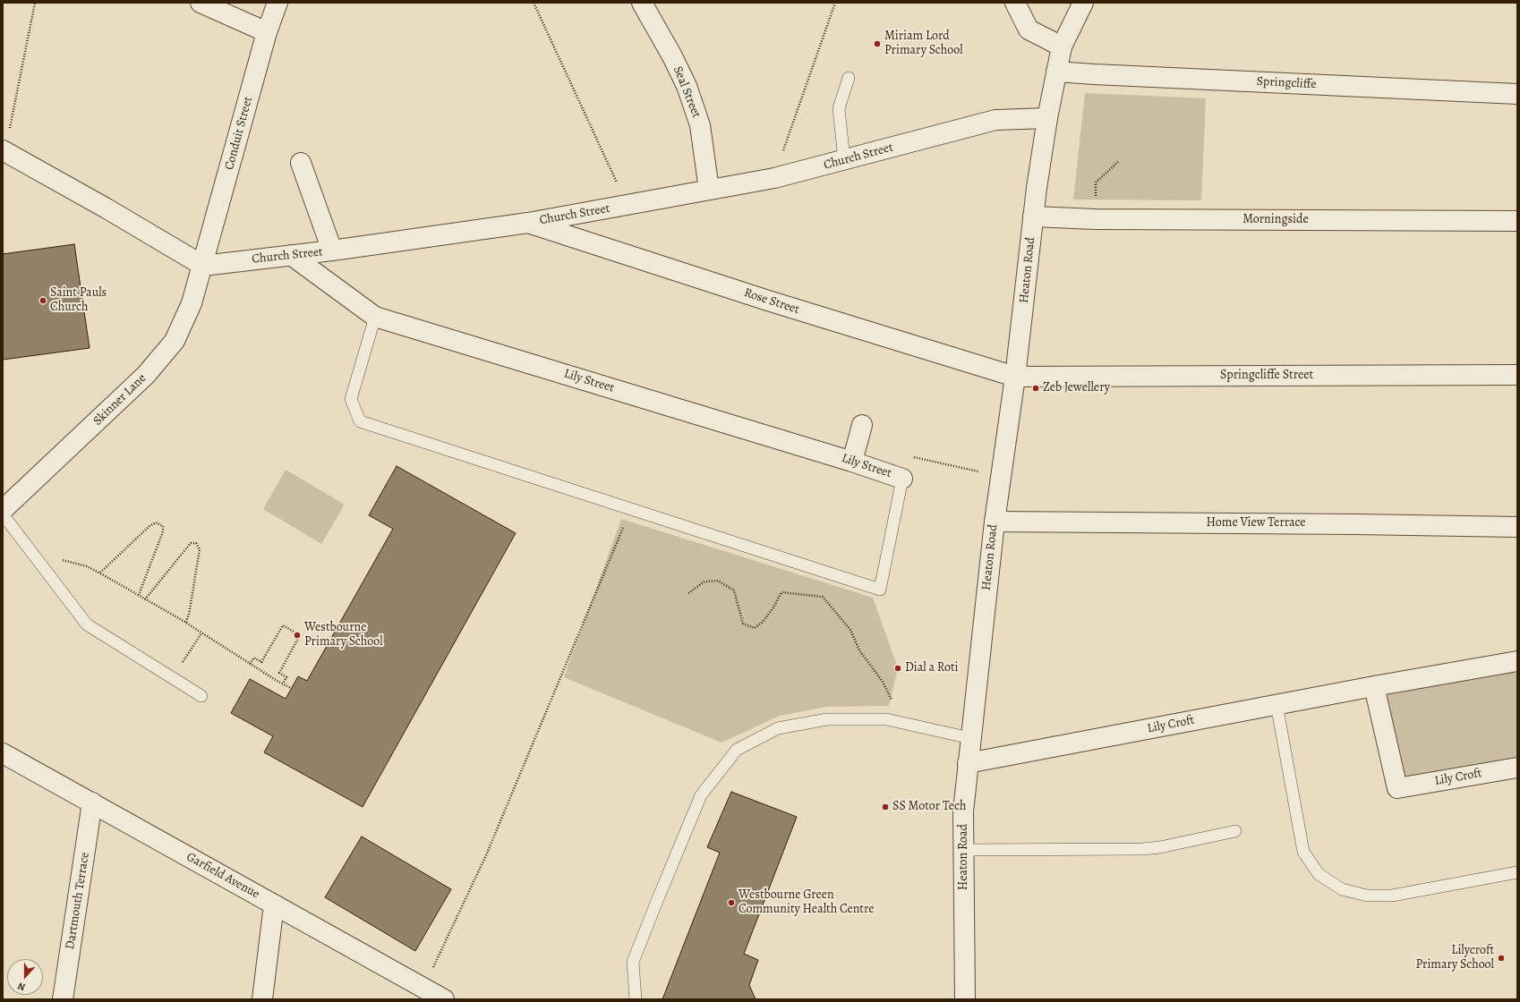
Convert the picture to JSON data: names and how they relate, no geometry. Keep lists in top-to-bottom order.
{
  "streets": {
    "street": [
      "Springcliffe",
      "Seal Street",
      "Conduit Street",
      "Church Street",
      "Morningside",
      "Heaton Road",
      "Rose Street",
      "Springcliffe Street",
      "Lily Street",
      "Skinner Lane",
      "Home View Terrace",
      "Lily Croft",
      "Garfield Avenue",
      "Dartmouth Terrace"
    ]
  },
  "crossings": [
    ["Seal Street", "Church Street"],
    ["Conduit Street", "Church Street"],
    ["Conduit Street", "Skinner Lane"],
    ["Church Street", "Heaton Road"],
    ["Church Street", "Rose Street"],
    ["Church Street", "Lily Street"],
    ["Church Street", "Skinner Lane"],
    ["Morningside", "Heaton Road"],
    ["Heaton Road", "Rose Street"],
    ["Heaton Road", "Springcliffe Street"],
    ["Heaton Road", "Home View Terrace"],
    ["Heaton Road", "Lily Croft"],
    ["Rose Street", "Springcliffe Street"],
    ["Garfield Avenue", "Dartmouth Terrace"]
  ],
  "places": [
    "Miriam Lord Primary School",
    "Saint Pauls Church",
    "Zeb Jewellery",
    "Westbourne Primary School",
    "Dial a Roti",
    "SS Motor Tech",
    "Westbourne Green Community Health Centre",
    "Lilycroft Primary School"
  ],
  "north": "bottom"
}
